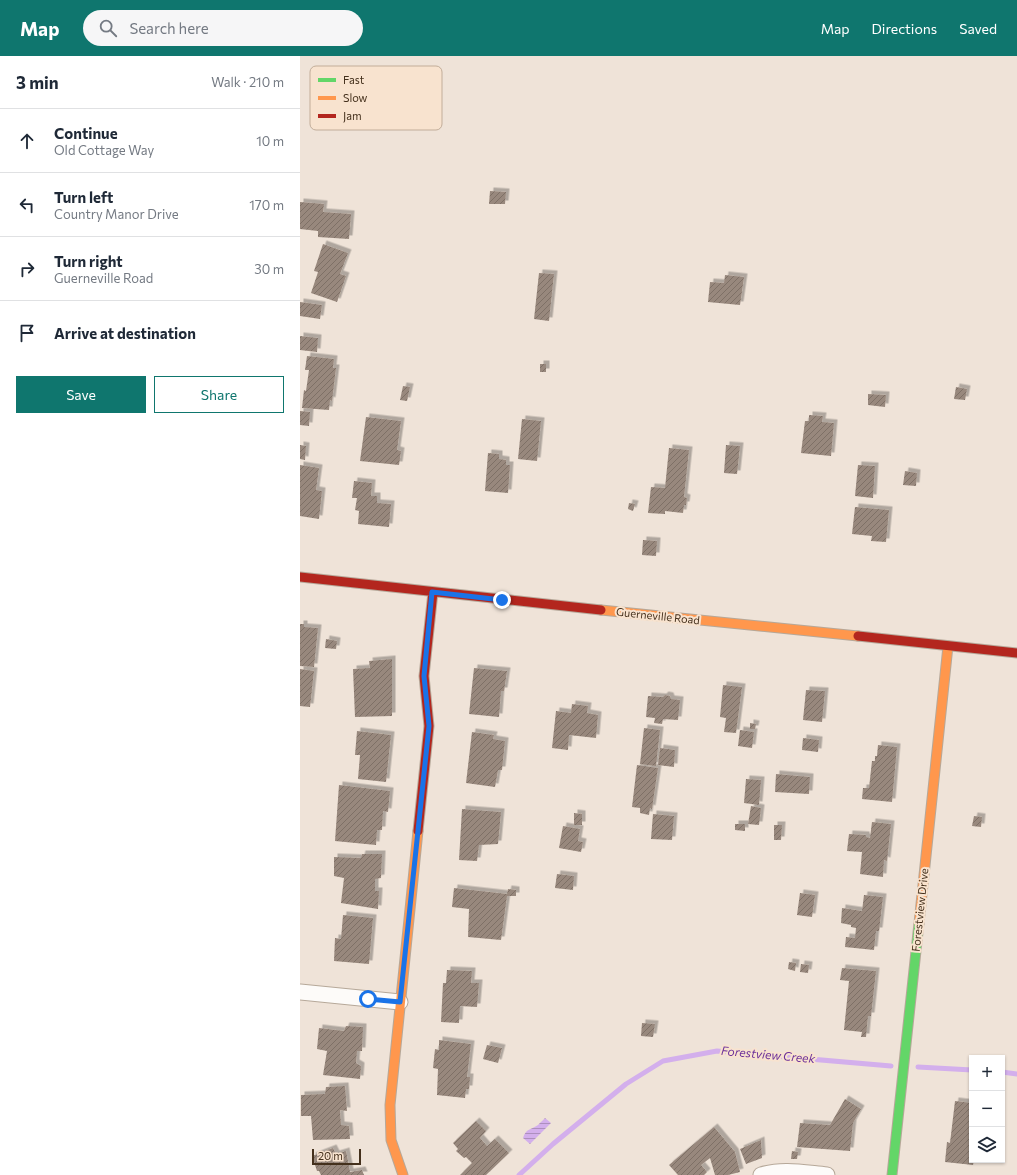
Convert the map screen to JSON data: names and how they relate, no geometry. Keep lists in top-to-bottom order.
{
  "streets": {
    "street": ["Guerneville Road", "Forestview Drive"]
  },
  "crossings": [
    ["Guerneville Road", "Forestview Drive"]
  ],
  "water": ["Forestview Creek"],
  "legend": ["Fast", "Slow", "Jam"],
  "scale_bar": "20 m",
  "page": {
    "header": "Map",
    "search": "Search here",
    "nav": ["Map", "Directions", "Saved"],
    "heading": ["3 min", "Walk · 210 m"],
    "list": [
      ["Continue", "Old Cottage Way", "10 m"],
      ["Turn left", "Country Manor Drive", "170 m"],
      ["Turn right", "Guerneville Road", "30 m"],
      "Arrive at destination"
    ],
    "buttons": ["Save", "Share"],
    "map_buttons": ["+", "−"],
    "scale": "20 m"
  }
}
